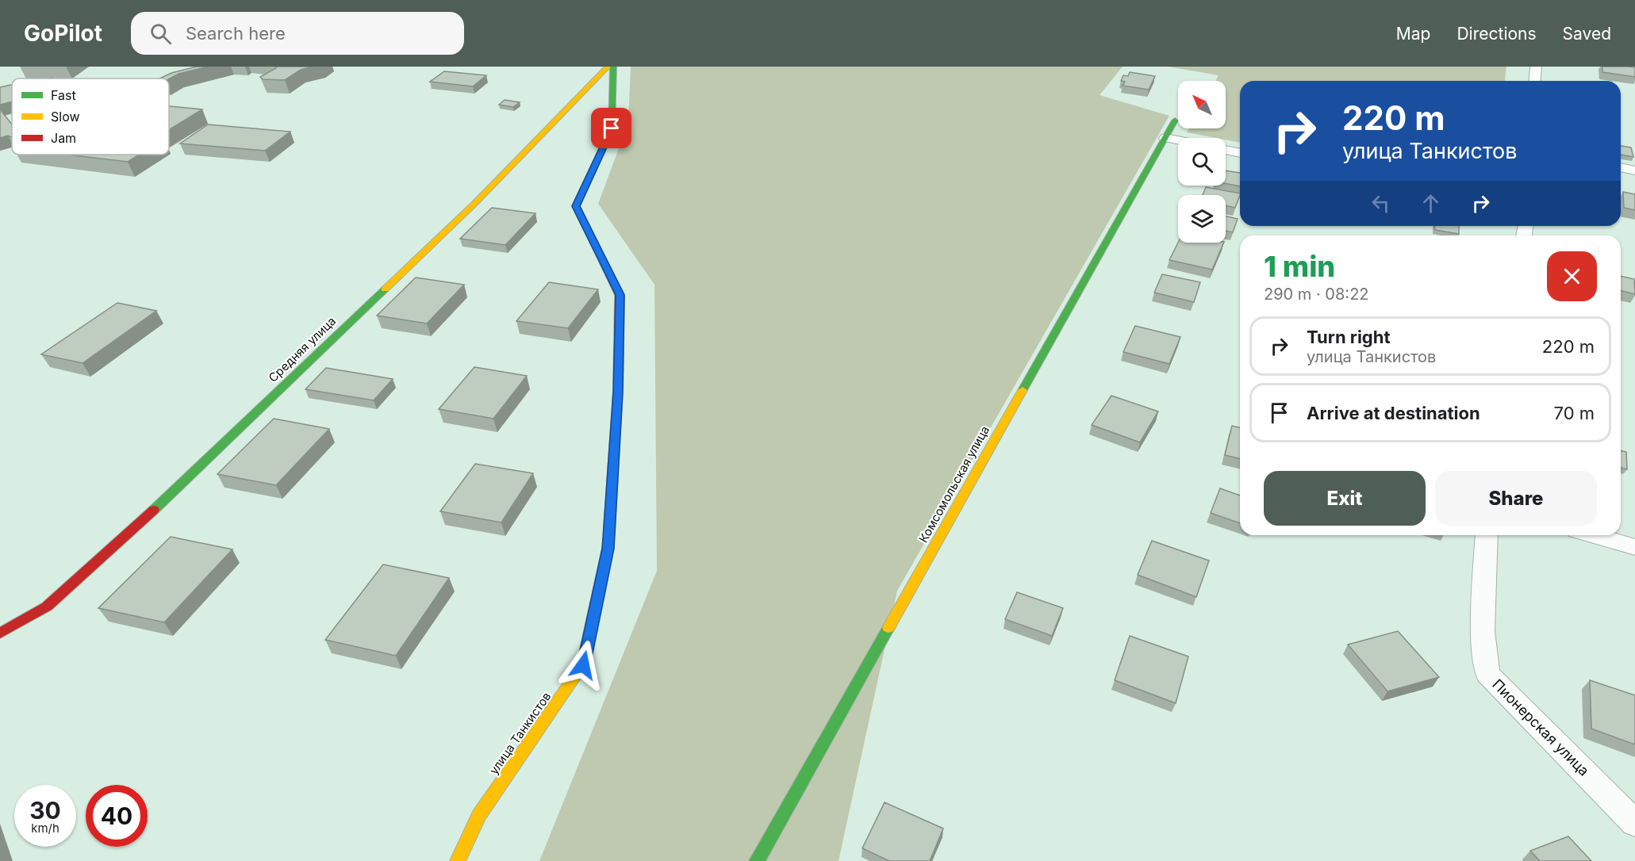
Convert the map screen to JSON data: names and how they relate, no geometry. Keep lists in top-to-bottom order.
{
  "streets": {
    "street": [
      "Средняя улица",
      "Комсомольская улица",
      "Пионерская улица",
      "улица Танкистов"
    ]
  },
  "legend": ["Fast", "Slow", "Jam"],
  "north": "top left",
  "page": {
    "header": "GoPilot",
    "search": "Search here",
    "nav": ["Map", "Directions", "Saved"],
    "turn": ["220 m", "улица Танкистов"],
    "heading": ["1 min", "290 m · 08:22"],
    "list": [
      {
        "name": "Turn right",
        "note": "улица Танкистов",
        "value": "220 m"
      },
      {
        "name": "Arrive at destination",
        "value": "70 m"
      }
    ],
    "buttons": ["Exit", "Share"],
    "speed": "30 km/h",
    "limit": "40"
  }
}
